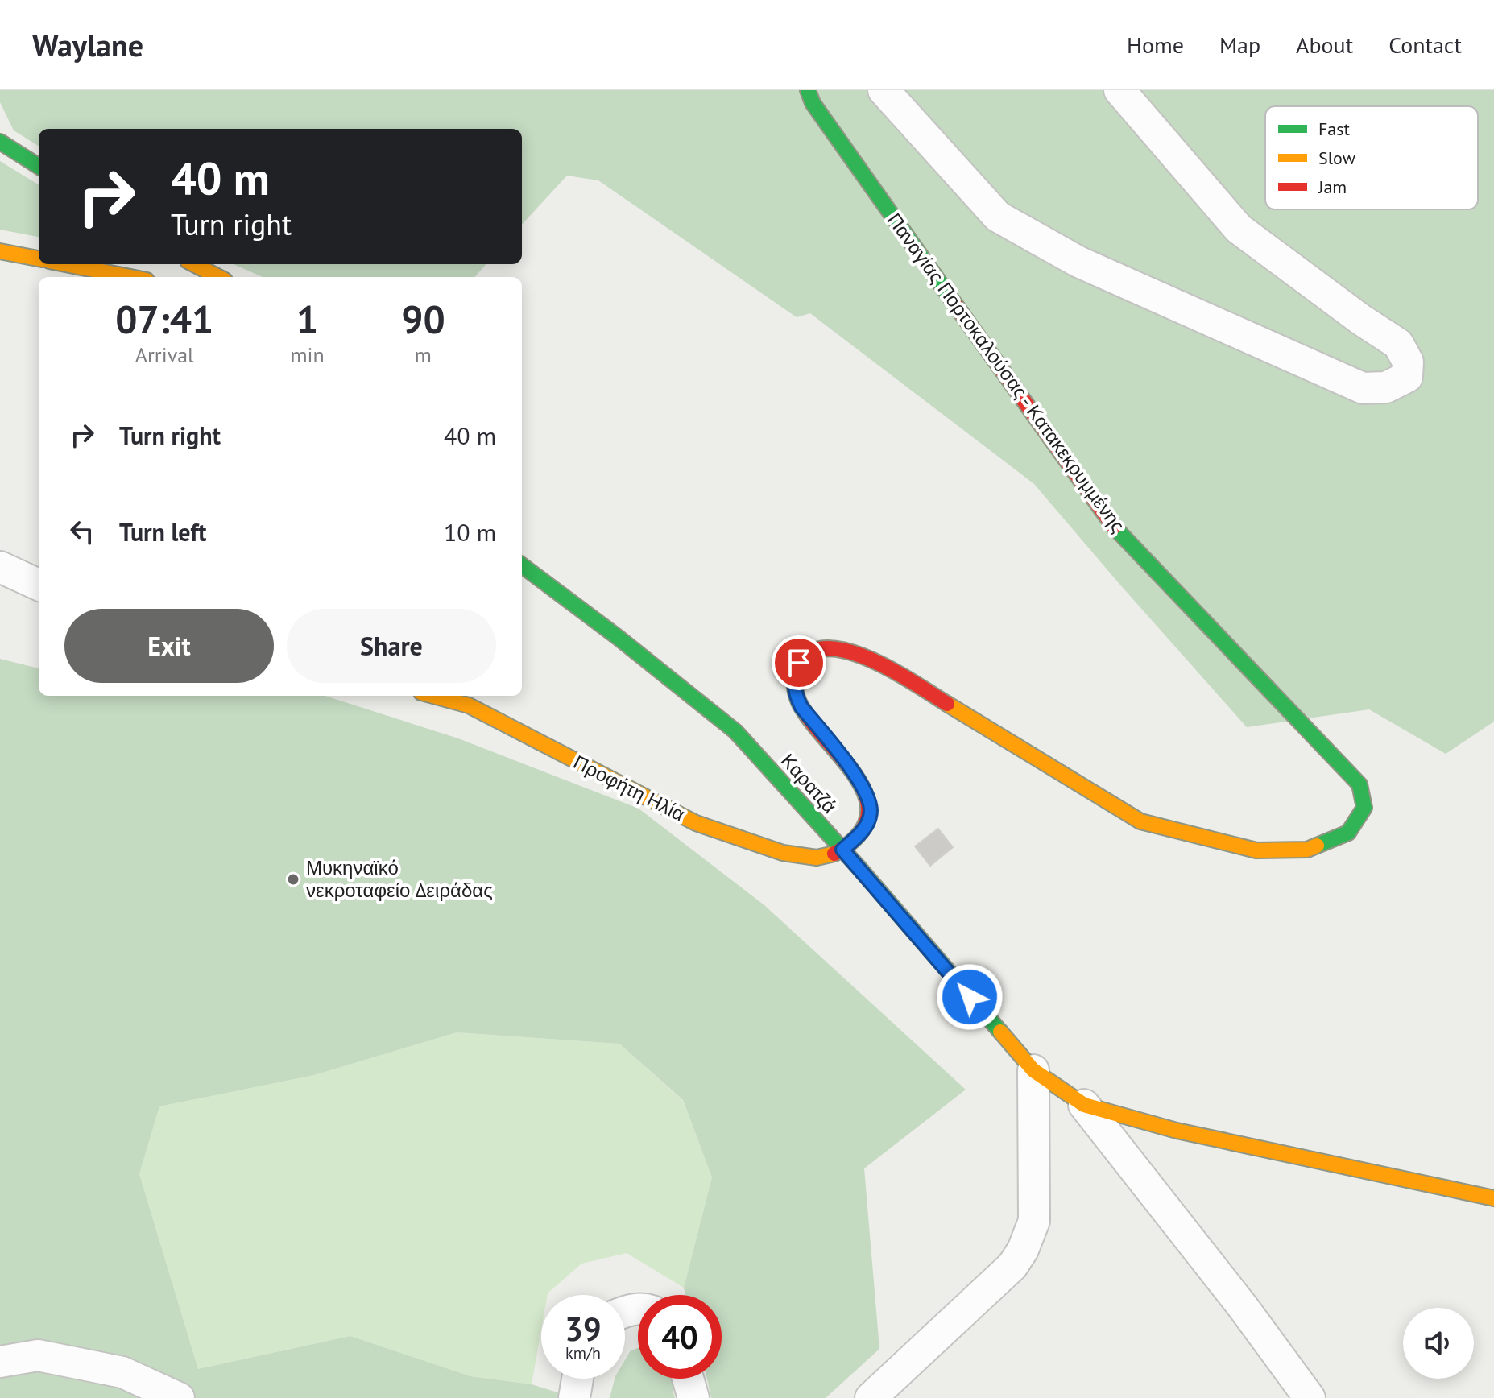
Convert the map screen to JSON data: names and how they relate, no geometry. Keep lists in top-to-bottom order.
{
  "streets": {
    "street": ["Παναγίας Πορτοκαλούσας - Κατακεκρυμμένης", "Καρατζά", "Προφήτη Ηλία"]
  },
  "crossings": [
    ["Παναγίας Πορτοκαλούσας - Κατακεκρυμμένης", "Καρατζά"],
    ["Παναγίας Πορτοκαλούσας - Κατακεκρυμμένης", "Προφήτη Ηλία"],
    ["Καρατζά", "Προφήτη Ηλία"]
  ],
  "places": ["Μυκηναϊκό νεκροταφείο Δειράδας"],
  "legend": ["Fast", "Slow", "Jam"],
  "page": {
    "header": "Waylane",
    "nav": [
      "Home",
      "Map",
      "About",
      "Contact"
    ],
    "turn": ["40 m", "Turn right"],
    "eta": [
      "07:41",
      "Arrival",
      "1",
      "min",
      "90",
      "m"
    ],
    "list": [
      {
        "name": "Turn right",
        "value": "40 m"
      },
      {
        "name": "Turn left",
        "value": "10 m"
      }
    ],
    "buttons": ["Exit", "Share"],
    "speed": "39 km/h",
    "limit": "40"
  }
}
